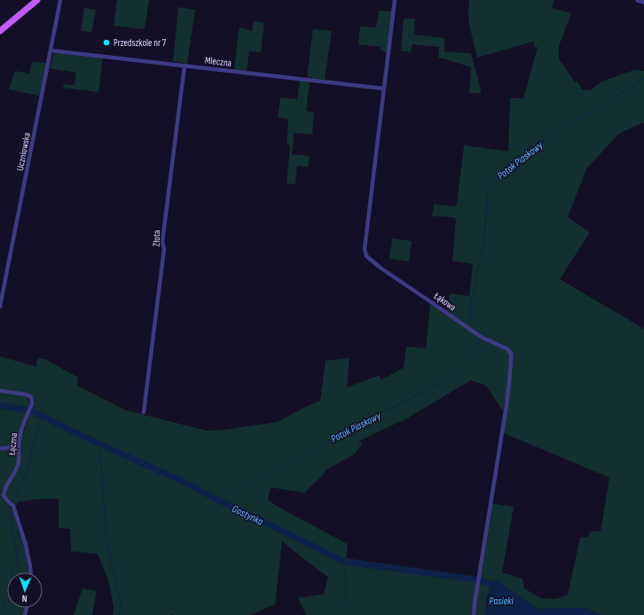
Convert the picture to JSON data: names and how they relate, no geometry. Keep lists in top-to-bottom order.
{
  "streets": {
    "street": [
      "Mleczna",
      "Uczniowska",
      "Złota",
      "Łąkowa",
      "Łączna"
    ]
  },
  "crossings": [
    ["Mleczna", "Uczniowska"],
    ["Mleczna", "Złota"],
    ["Mleczna", "Łąkowa"]
  ],
  "water": ["Potok Piaskowy", "Gostynka", "Pasieki"],
  "places": ["Przedszkole nr 7"],
  "north": "bottom"
}
